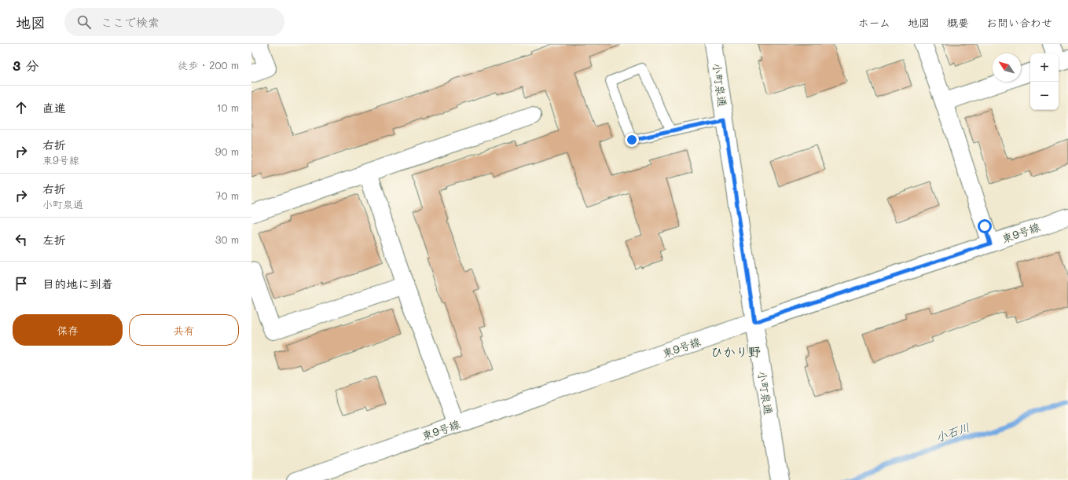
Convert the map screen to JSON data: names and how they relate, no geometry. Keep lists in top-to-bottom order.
{
  "streets": {
    "street": ["小町泉通", "東9号線"]
  },
  "crossings": [
    ["小町泉通", "東9号線"]
  ],
  "districts": ["ひかり野"],
  "water": ["小石川"],
  "north": "top left",
  "page": {
    "header": "地図",
    "search": "ここで検索",
    "nav": [
      "ホーム",
      "地図",
      "概要",
      "お問い合わせ"
    ],
    "heading": ["3 分", "徒歩 · 200 m"],
    "map_buttons": ["+", "−"],
    "list": [
      ["直進", "10 m"],
      ["右折", "東9号線", "90 m"],
      ["右折", "小町泉通", "70 m"],
      ["左折", "30 m"],
      "目的地に到着"
    ],
    "buttons": ["保存", "共有"]
  }
}
